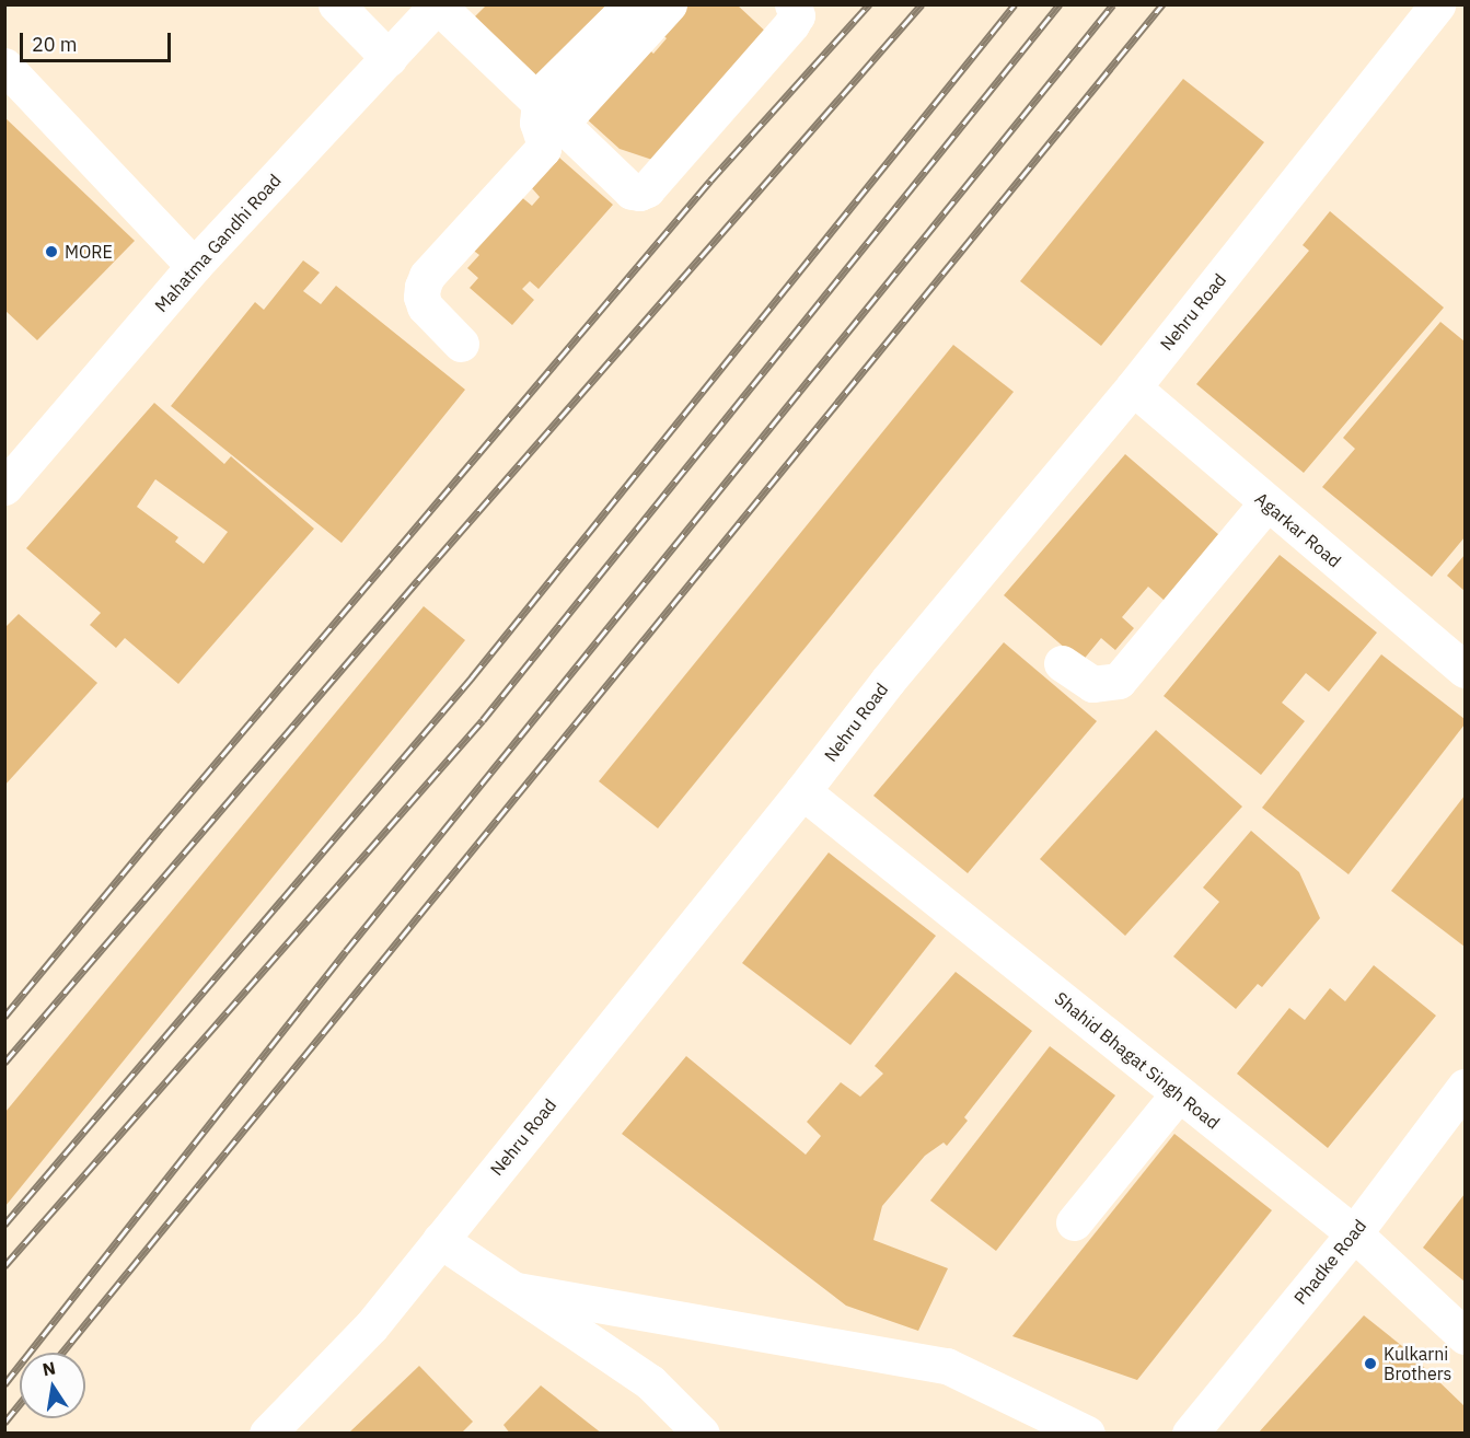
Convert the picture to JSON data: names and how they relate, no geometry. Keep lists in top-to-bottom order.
{
  "streets": {
    "street": [
      "Mahatma Gandhi Road",
      "Nehru Road",
      "Agarkar Road",
      "Shahid Bhagat Singh Road",
      "Phadke Road"
    ]
  },
  "crossings": [
    ["Nehru Road", "Agarkar Road"],
    ["Nehru Road", "Shahid Bhagat Singh Road"],
    ["Shahid Bhagat Singh Road", "Phadke Road"]
  ],
  "places": ["MORE", "Kulkarni Brothers"],
  "scale_bar": "20 m",
  "north": "top"
}
